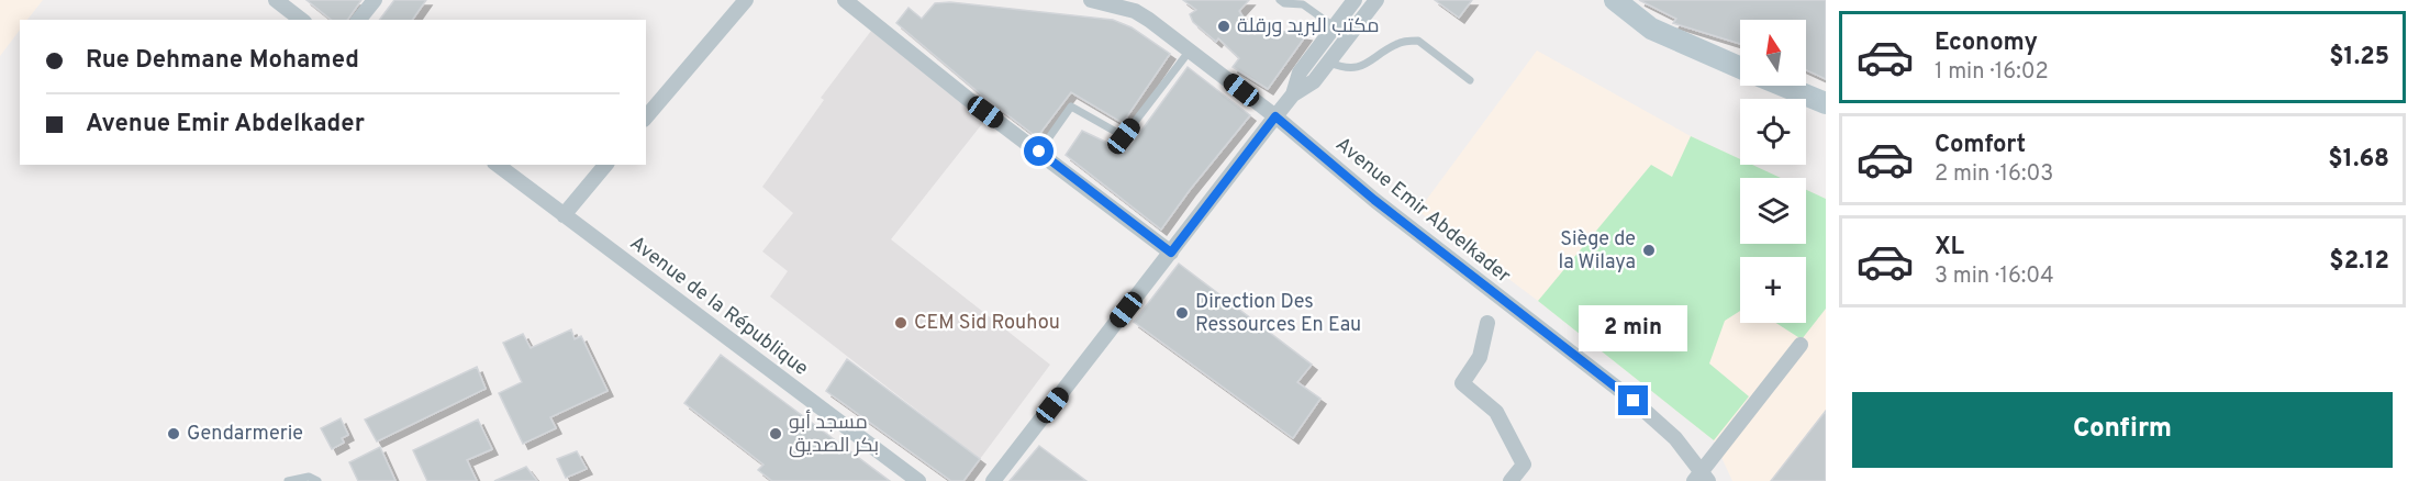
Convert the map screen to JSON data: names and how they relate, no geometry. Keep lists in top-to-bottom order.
{
  "streets": {
    "street": ["Avenue Emir Abdelkader", "Avenue de la République"]
  },
  "places": [
    "مكتب البريد ورقلة",
    "Siège de la Wilaya",
    "Direction Des Ressources En Eau",
    "CEM Sid Rouhou",
    "Gendarmerie",
    "مسجد أبو بكر الصديق"
  ],
  "north": "top",
  "page": {
    "list": [
      {
        "name": "Economy",
        "note": "1 min · 16:02",
        "value": "$1.25"
      },
      {
        "name": "Comfort",
        "note": "2 min · 16:03",
        "value": "$1.68"
      },
      {
        "name": "XL",
        "note": "3 min · 16:04",
        "value": "$2.12"
      }
    ],
    "map_buttons": "+",
    "banner": ["Rue Dehmane Mohamed", "Avenue Emir Abdelkader"],
    "bubble": "2 min",
    "buttons": "Confirm"
  }
}
